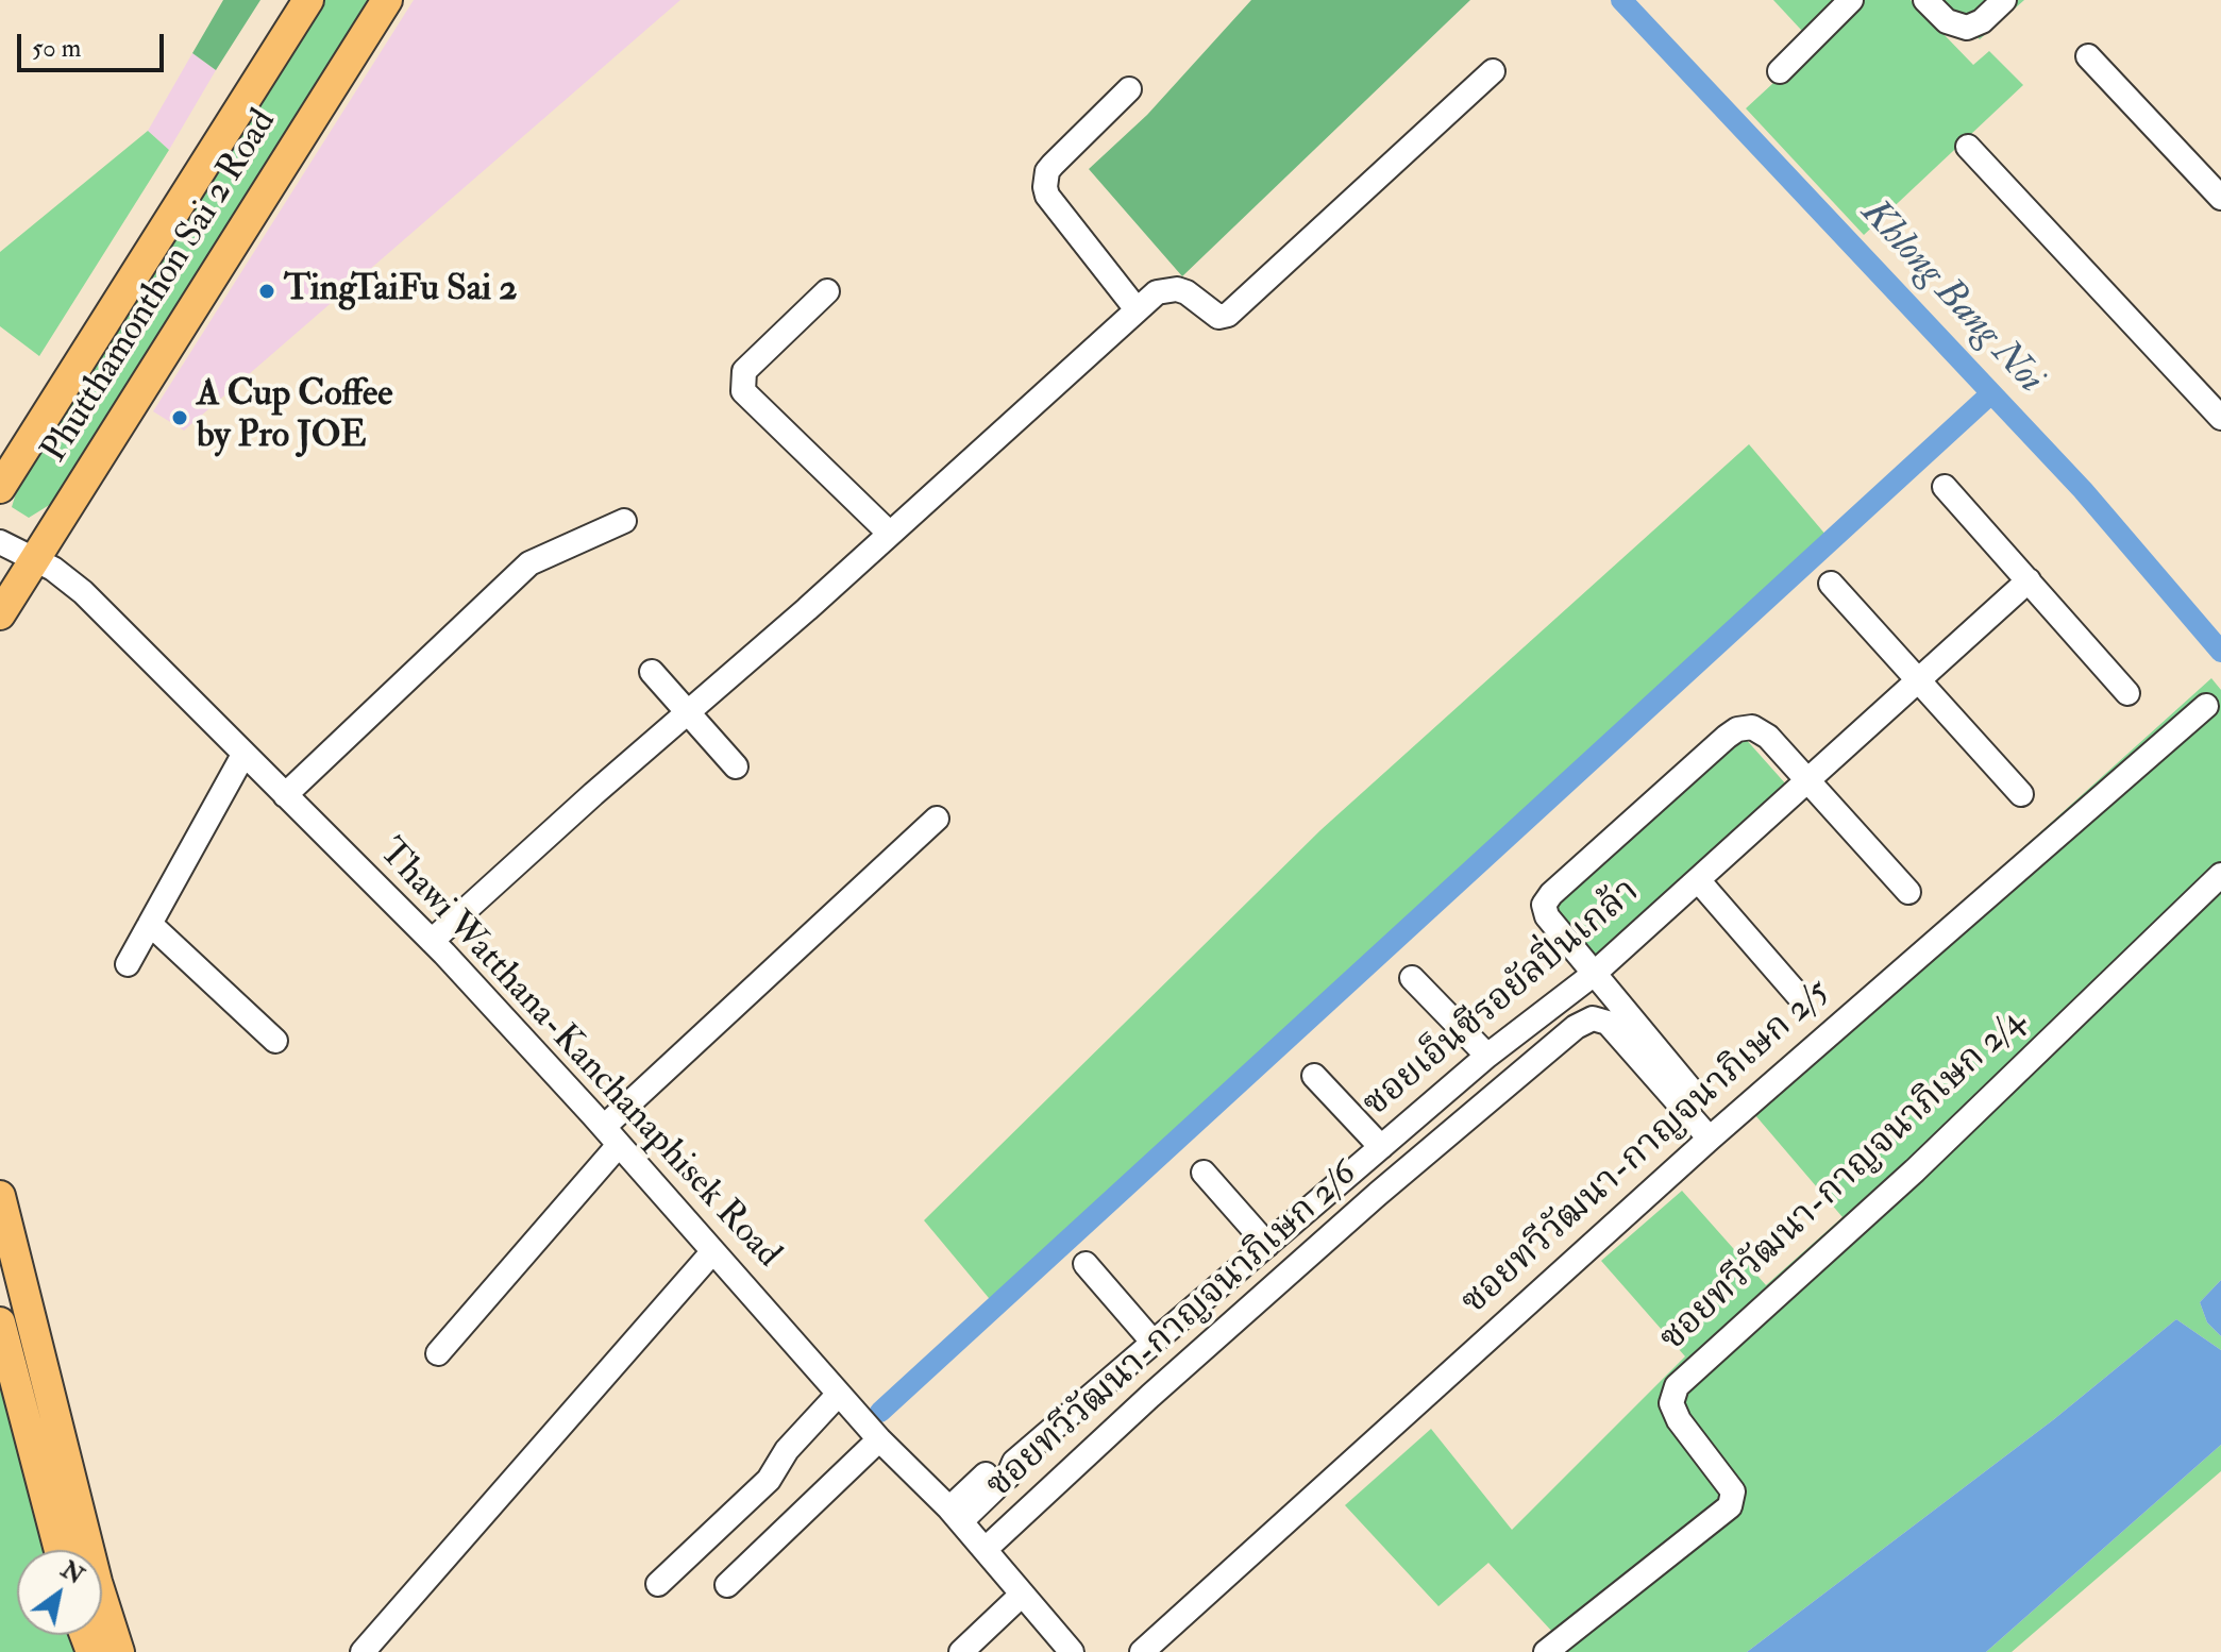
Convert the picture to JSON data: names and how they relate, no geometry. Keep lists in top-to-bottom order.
{
  "streets": {
    "main road": ["Phutthamonthon Sai 2 Road"],
    "street": [
      "ซอยเอ็นซีรอยัลปิ่นเกล้า",
      "Thawi Watthana-Kanchanaphisek Road",
      "ซอยทวีวัฒนา-กาญจนาภิเษก 2/5",
      "ซอยทวีวัฒนา-กาญจนาภิเษก 2/4",
      "ซอยทวีวัฒนา-กาญจนาภิเษก 2/6"
    ]
  },
  "crossings": [
    ["Phutthamonthon Sai 2 Road", "Thawi Watthana-Kanchanaphisek Road"],
    ["ซอยเอ็นซีรอยัลปิ่นเกล้า", "Thawi Watthana-Kanchanaphisek Road"],
    ["Thawi Watthana-Kanchanaphisek Road", "ซอยทวีวัฒนา-กาญจนาภิเษก 2/6"],
    ["ซอยทวีวัฒนา-กาญจนาภิเษก 2/5", "ซอยทวีวัฒนา-กาญจนาภิเษก 2/6"]
  ],
  "water": ["Khlong Bang Noi"],
  "places": ["TingTaiFu Sai 2", "A Cup Coffee by Pro JOE"],
  "scale_bar": "50 m",
  "north": "top right"
}
